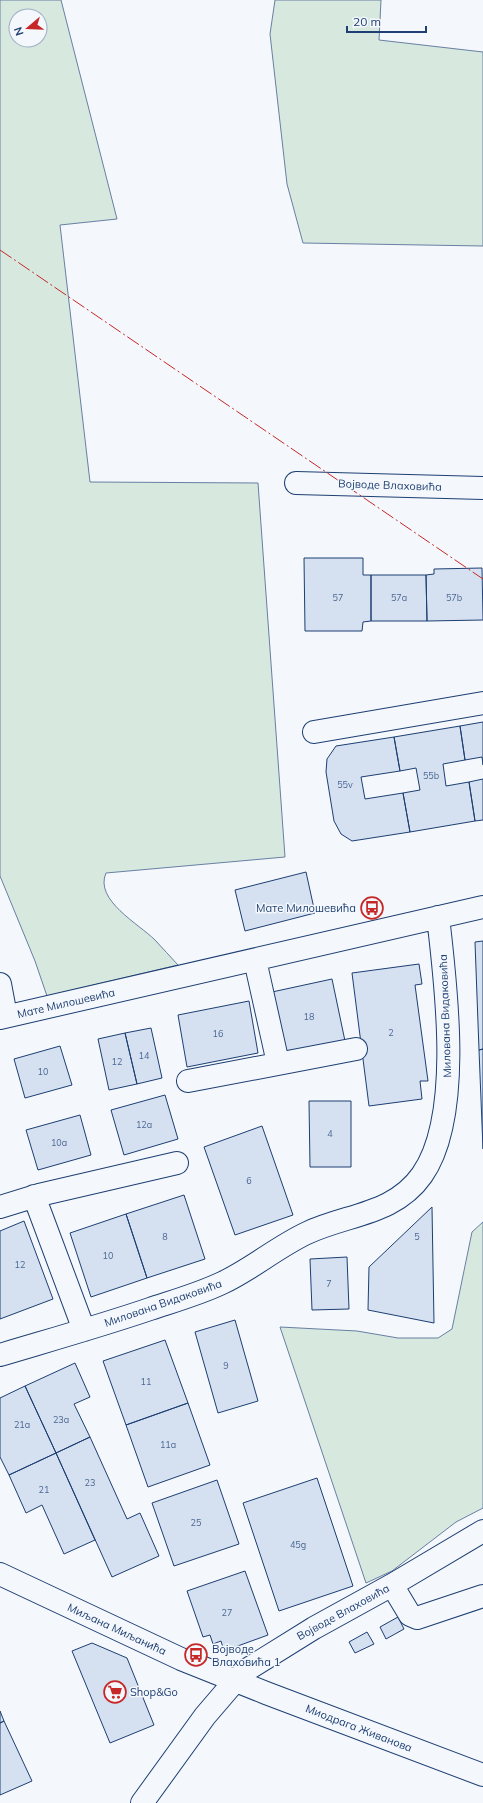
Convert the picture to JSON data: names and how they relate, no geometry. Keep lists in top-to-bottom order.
{
  "streets": {
    "street": [
      "Војводе Влаховића",
      "Мате Милошевића",
      "Милована Видаковића",
      "Миљана Миљанића",
      "Миодрага Живанова"
    ]
  },
  "crossings": [
    ["Војводе Влаховића", "Миљана Миљанића"],
    ["Војводе Влаховића", "Миодрага Живанова"],
    ["Мате Милошевића", "Милована Видаковића"],
    ["Миљана Миљанића", "Миодрага Живанова"]
  ],
  "places": {
    "bus stop": ["Мате Милошевића", "Војводе Влаховића 1"],
    "supermarket": ["Shop&Go"]
  },
  "house_numbers": [
    "57",
    "57a",
    "57b",
    "55b",
    "55v",
    "18",
    "2",
    "16",
    "14",
    "12",
    "10",
    "12a",
    "4",
    "10a",
    "6",
    "8",
    "5",
    "10",
    "12",
    "7",
    "9",
    "11",
    "23a",
    "21a",
    "11a",
    "23",
    "21",
    "25",
    "45g",
    "27"
  ],
  "scale_bar": "20 m",
  "north": "left"
}
